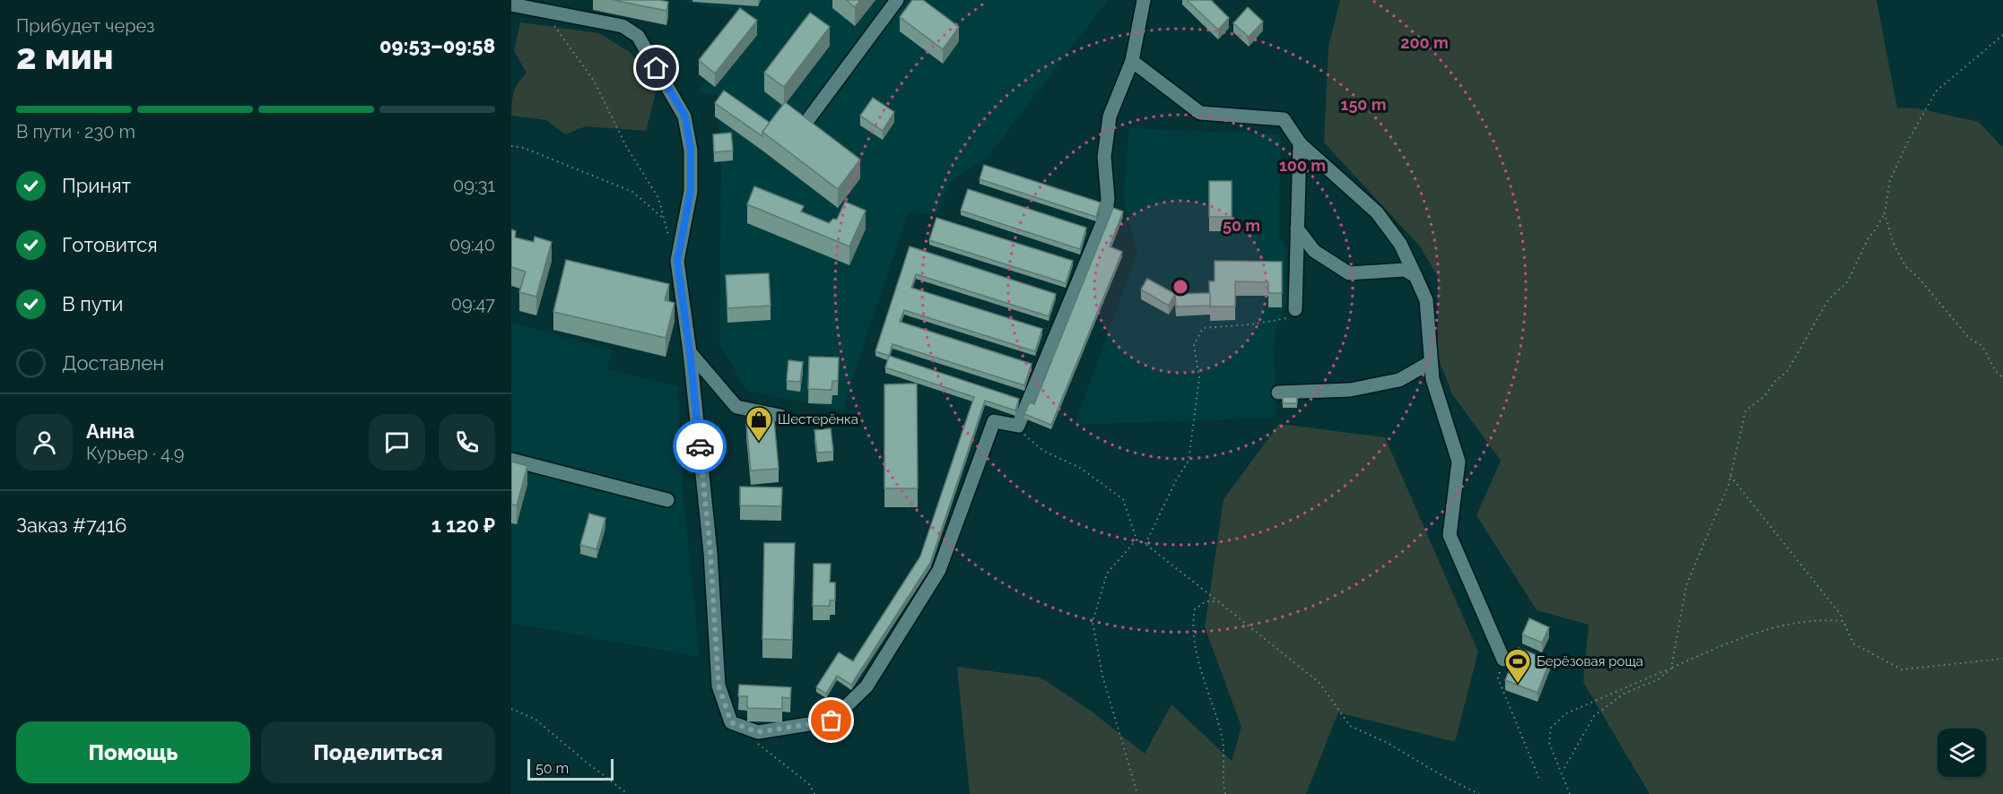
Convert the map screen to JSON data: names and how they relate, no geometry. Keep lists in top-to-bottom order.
{
  "places": {
    "shop": ["Шестерёнка"],
    "sports": ["Берёзовая роща"]
  },
  "scale_bar": "50 m",
  "page": {
    "heading": ["2 мин", "Прибудет через", "09:53–09:58"],
    "panel": [
      "Анна",
      "Курьер · 4.9",
      "Заказ #7416",
      "1 120 ₽"
    ],
    "bar": "В пути · 230 m",
    "list": [
      ["Принят", "09:31"],
      ["Готовится", "09:40"],
      ["В пути", "09:47"],
      "Доставлен"
    ],
    "buttons": ["Помощь", "Поделиться"],
    "scale": "50 m"
  },
  "rings": [
    "200 m",
    "150 m",
    "100 m",
    "50 m"
  ]
}
